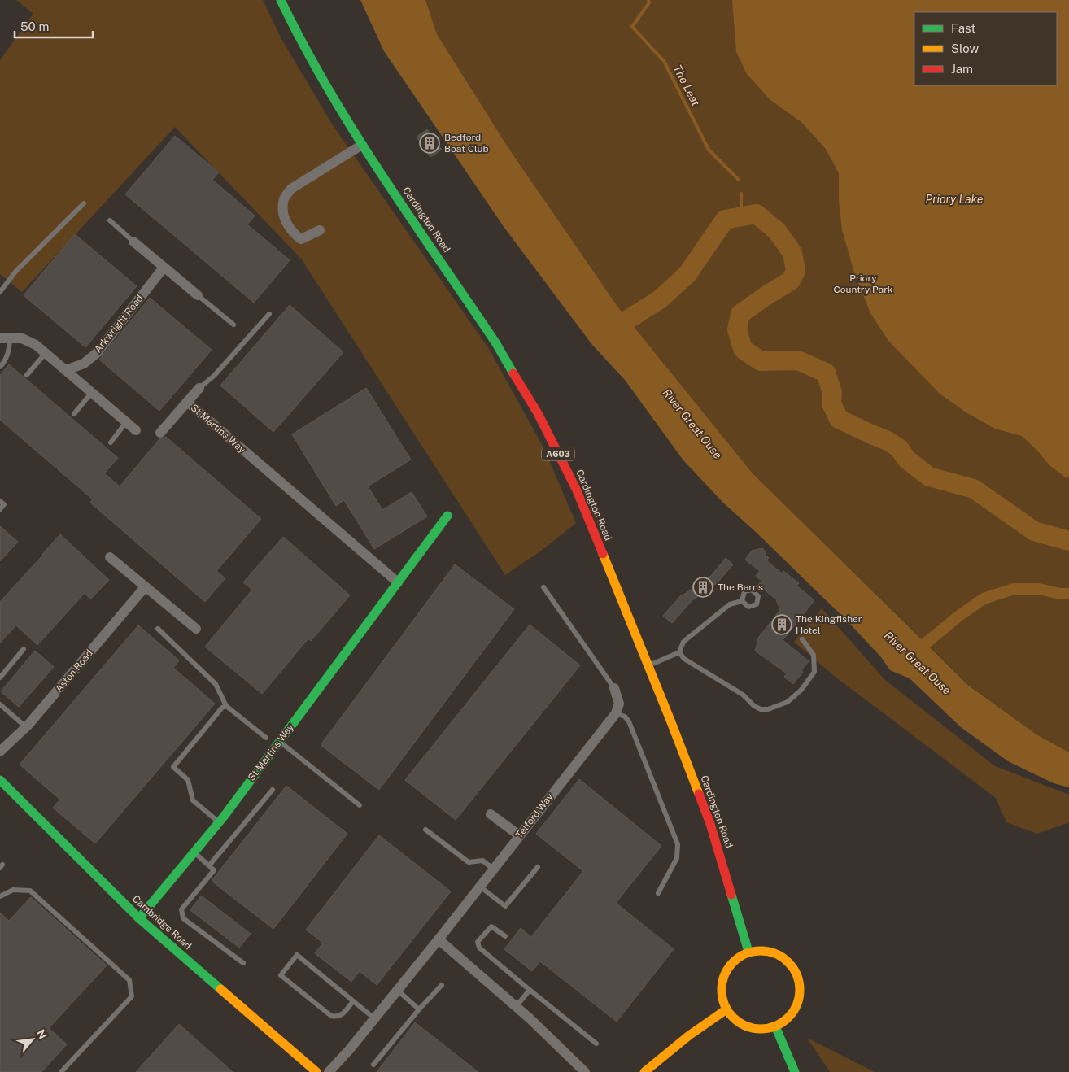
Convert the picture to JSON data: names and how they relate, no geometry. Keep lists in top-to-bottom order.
{
  "streets": {
    "main road": [
      "Cardington Road",
      "St Martins Way",
      "A603",
      "Cambridge Road"
    ],
    "street": ["Arkwright Road", "Aston Road", "Telford Way"]
  },
  "crossings": [
    ["St Martins Way", "Cambridge Road"]
  ],
  "water": ["The Leat", "Priory Lake", "River Great Ouse"],
  "parks": ["Priory Country Park"],
  "places": {
    "building": ["Bedford Boat Club", "The Barns", "The Kingfisher Hotel"]
  },
  "legend": ["Fast", "Slow", "Jam"],
  "scale_bar": "50 m",
  "north": "top right"
}
